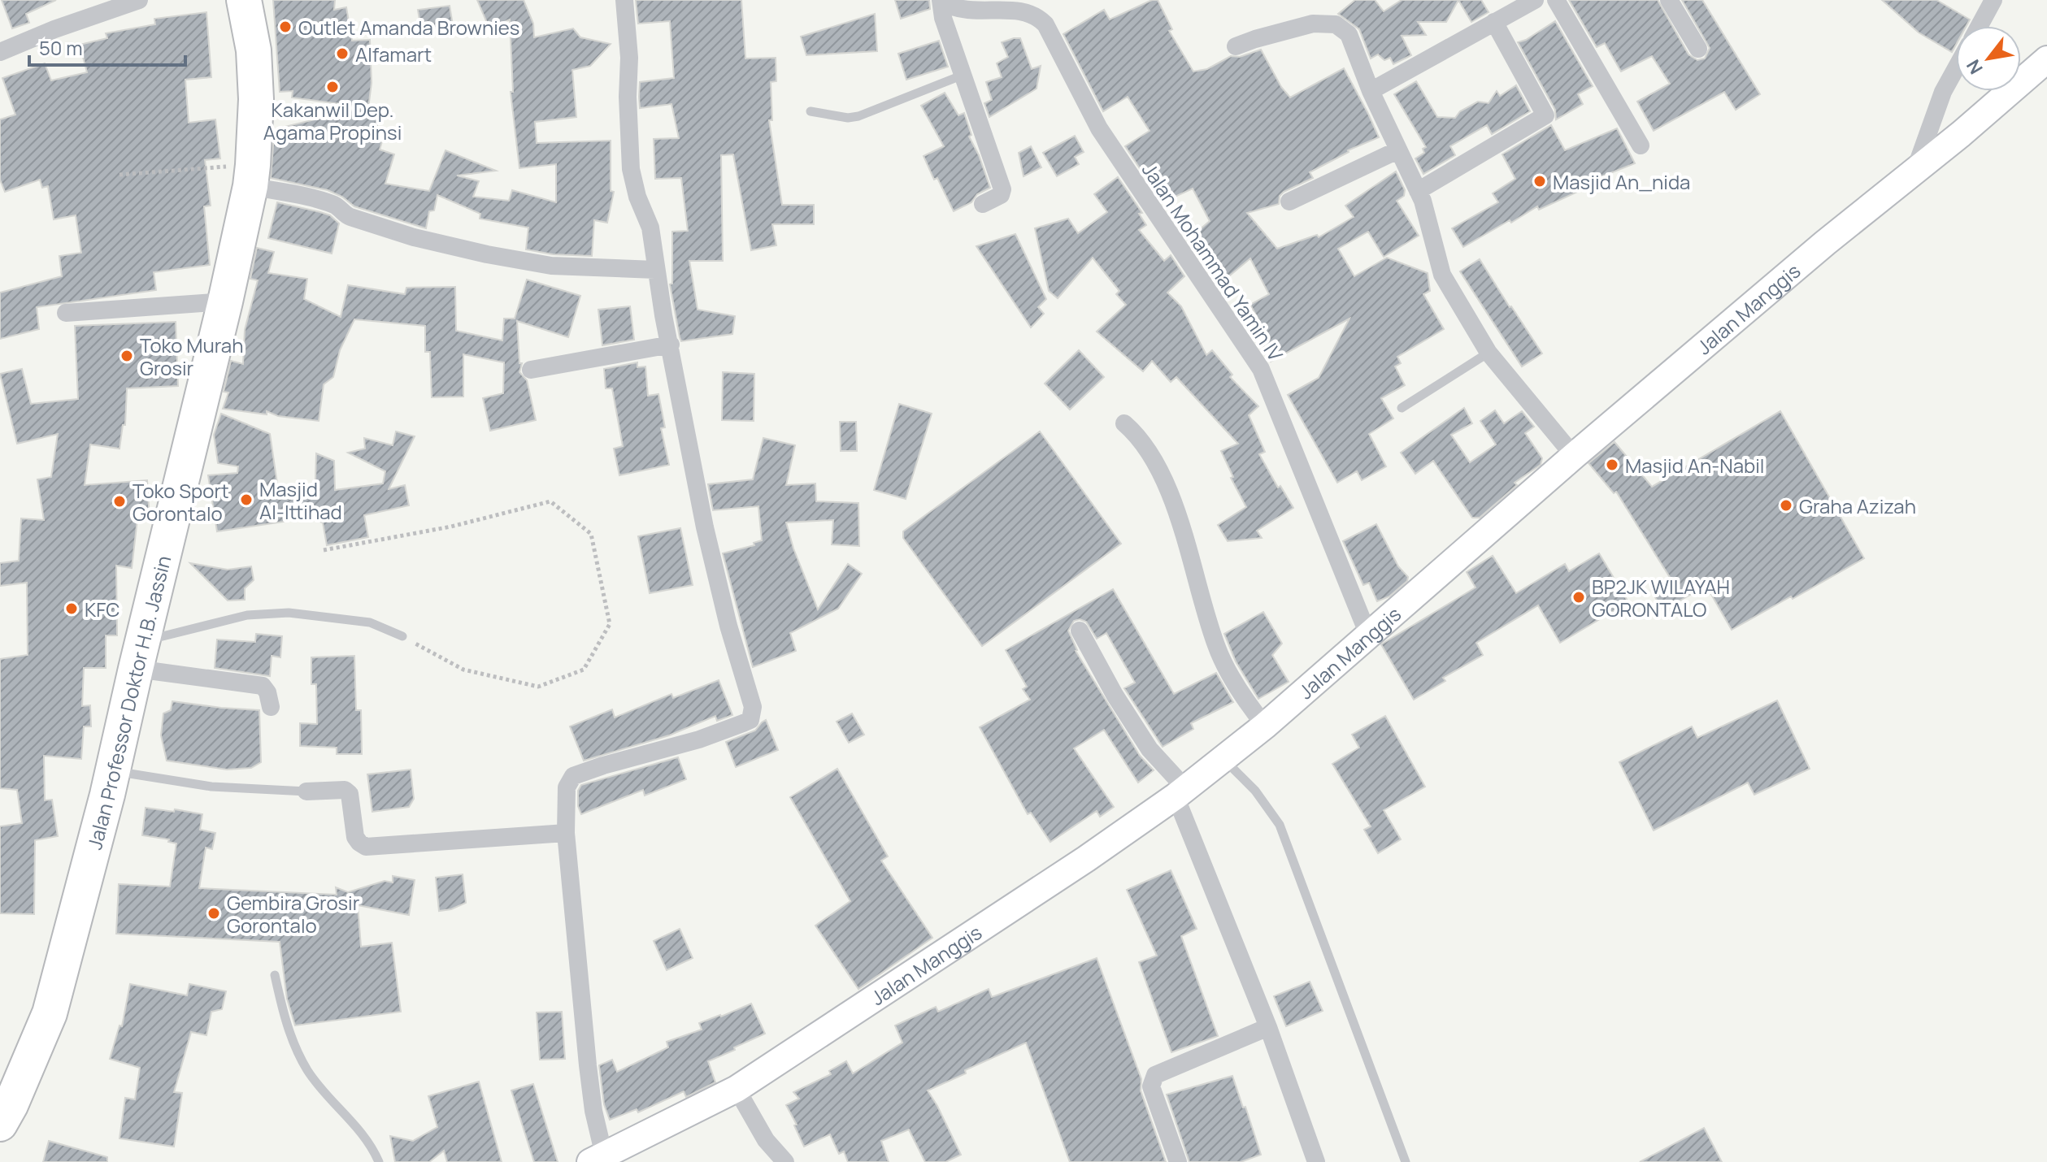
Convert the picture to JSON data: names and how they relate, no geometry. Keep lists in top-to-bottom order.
{
  "streets": {
    "highway": ["Jalan Professor Doktor H.B. Jassin"],
    "street": ["Jalan Mohammad Yamin IV", "Jalan Manggis"]
  },
  "crossings": [
    ["Jalan Mohammad Yamin IV", "Jalan Manggis"]
  ],
  "places": [
    "Outlet Amanda Brownies",
    "Alfamart",
    "Kakanwil Dep. Agama Propinsi",
    "Masjid An_nida",
    "Toko Murah Grosir",
    "Masjid An-Nabil",
    "Masjid Al-Ittihad",
    "Toko Sport Gorontalo",
    "Graha Azizah",
    "BP2JK WILAYAH GORONTALO",
    "KFC",
    "Gembira Grosir Gorontalo"
  ],
  "scale_bar": "50 m",
  "north": "bottom left"
}
